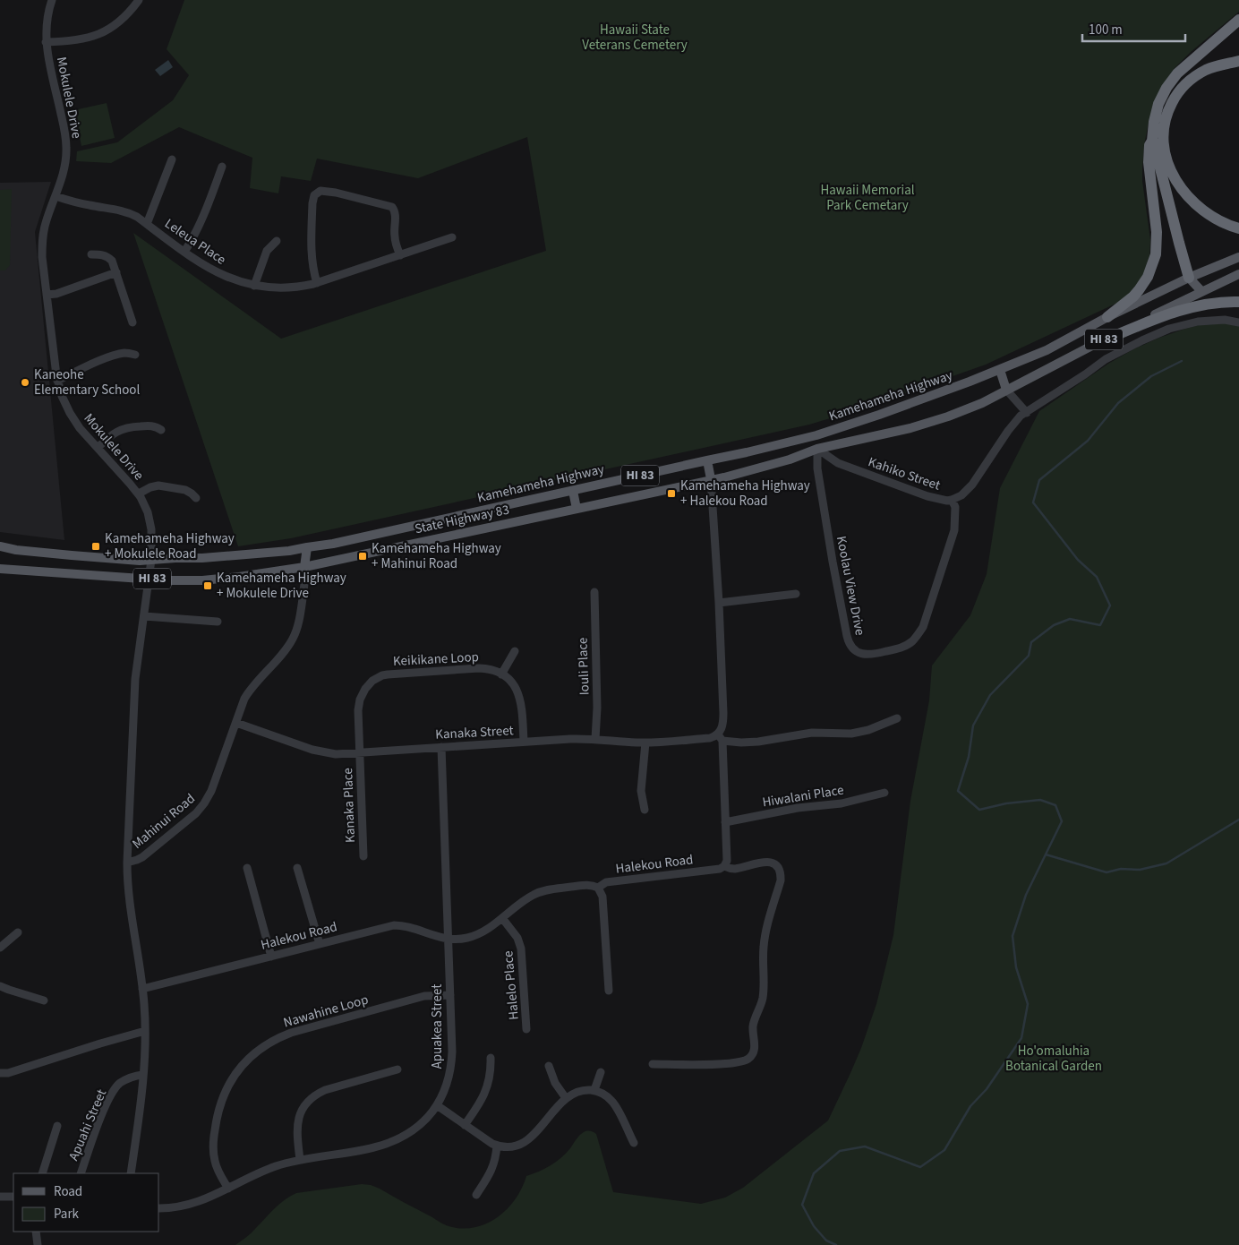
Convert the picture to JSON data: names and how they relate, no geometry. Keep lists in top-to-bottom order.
{
  "streets": {
    "main road": ["HI 83", "Kamehameha Highway", "State Highway 83"],
    "street": [
      "Mokulele Drive",
      "Leleua Place",
      "Kahiko Street",
      "Koolau View Drive",
      "Keikikane Loop",
      "Iouli Place",
      "Kanaka Street",
      "Hiwalani Place",
      "Kanaka Place",
      "Mahinui Road",
      "Halekou Road",
      "Halelo Place",
      "Nawahine Loop",
      "Apuakea Street",
      "Apuahi Street"
    ]
  },
  "crossings": [
    ["Mokulele Drive", "Leleua Place"],
    ["Mokulele Drive", "Kamehameha Highway"],
    ["Mokulele Drive", "State Highway 83"],
    ["Mokulele Drive", "Mahinui Road"],
    ["Kamehameha Highway", "Kahiko Street"],
    ["Kamehameha Highway", "State Highway 83"],
    ["Kamehameha Highway", "Koolau View Drive"],
    ["Kahiko Street", "State Highway 83"],
    ["Kahiko Street", "Koolau View Drive"],
    ["State Highway 83", "Koolau View Drive"],
    ["State Highway 83", "Mahinui Road"],
    ["Keikikane Loop", "Kanaka Street"],
    ["Keikikane Loop", "Kanaka Place"],
    ["Iouli Place", "Kanaka Street"],
    ["Kanaka Street", "Kanaka Place"],
    ["Kanaka Street", "Mahinui Road"],
    ["Kanaka Street", "Apuakea Street"],
    ["Mahinui Road", "Halekou Road"],
    ["Mahinui Road", "Apuahi Street"],
    ["Halekou Road", "Halelo Place"],
    ["Halekou Road", "Apuakea Street"],
    ["Nawahine Loop", "Apuakea Street"]
  ],
  "parks": ["Hawaii State Veterans Cemetery", "Hawaii Memorial Park Cemetary", "Ho'omaluhia Botanical Garden"],
  "places": {
    "other": ["Kaneohe Elementary School"],
    "transit": [
      "Kamehameha Highway + Halekou Road",
      "Kamehameha Highway + Mokulele Road",
      "Kamehameha Highway + Mahinui Road",
      "Kamehameha Highway + Mokulele Drive"
    ]
  },
  "legend": ["Road", "Park"],
  "scale_bar": "100 m"
}
